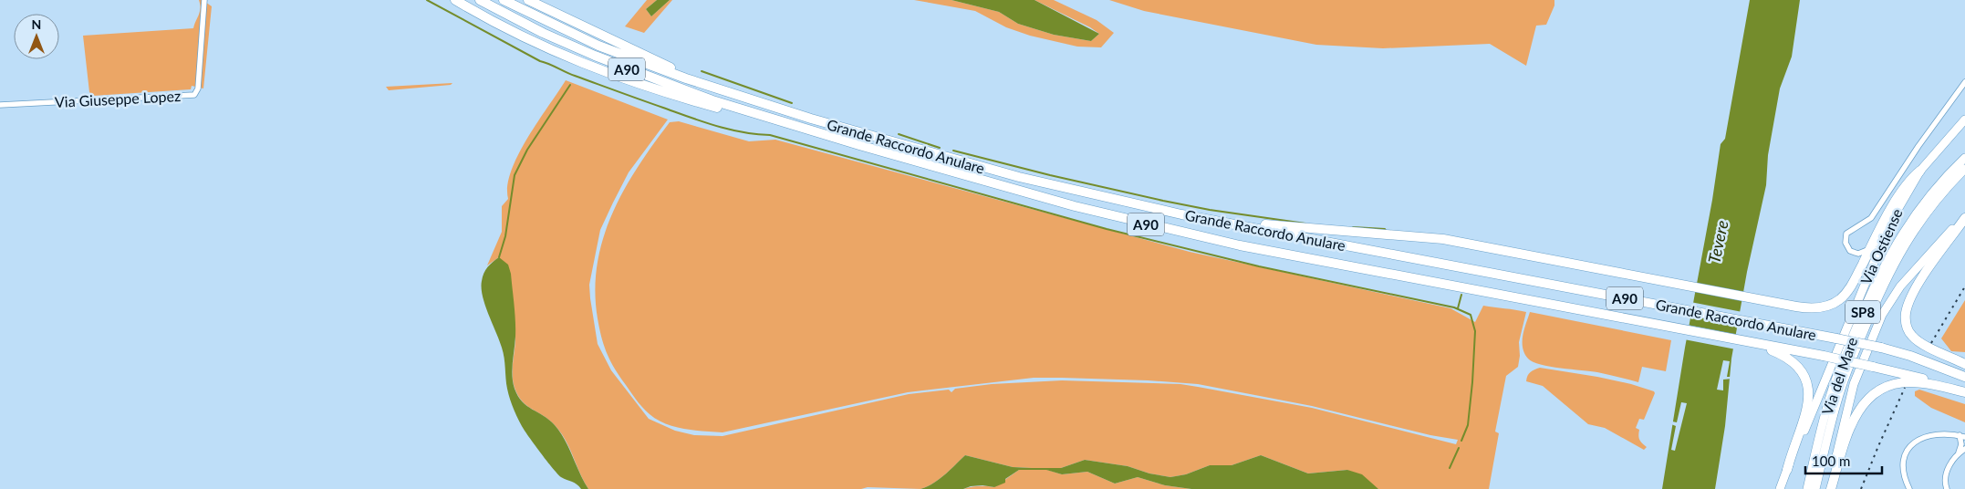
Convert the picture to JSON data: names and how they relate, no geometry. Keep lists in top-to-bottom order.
{
  "streets": {
    "highway": ["A90", "Grande Raccordo Anulare"],
    "main road": ["Via Ostiense", "SP8", "Via del Mare"],
    "street": ["Via Giuseppe Lopez"]
  },
  "water": ["Tevere"],
  "scale_bar": "100 m",
  "north": "top"
}
